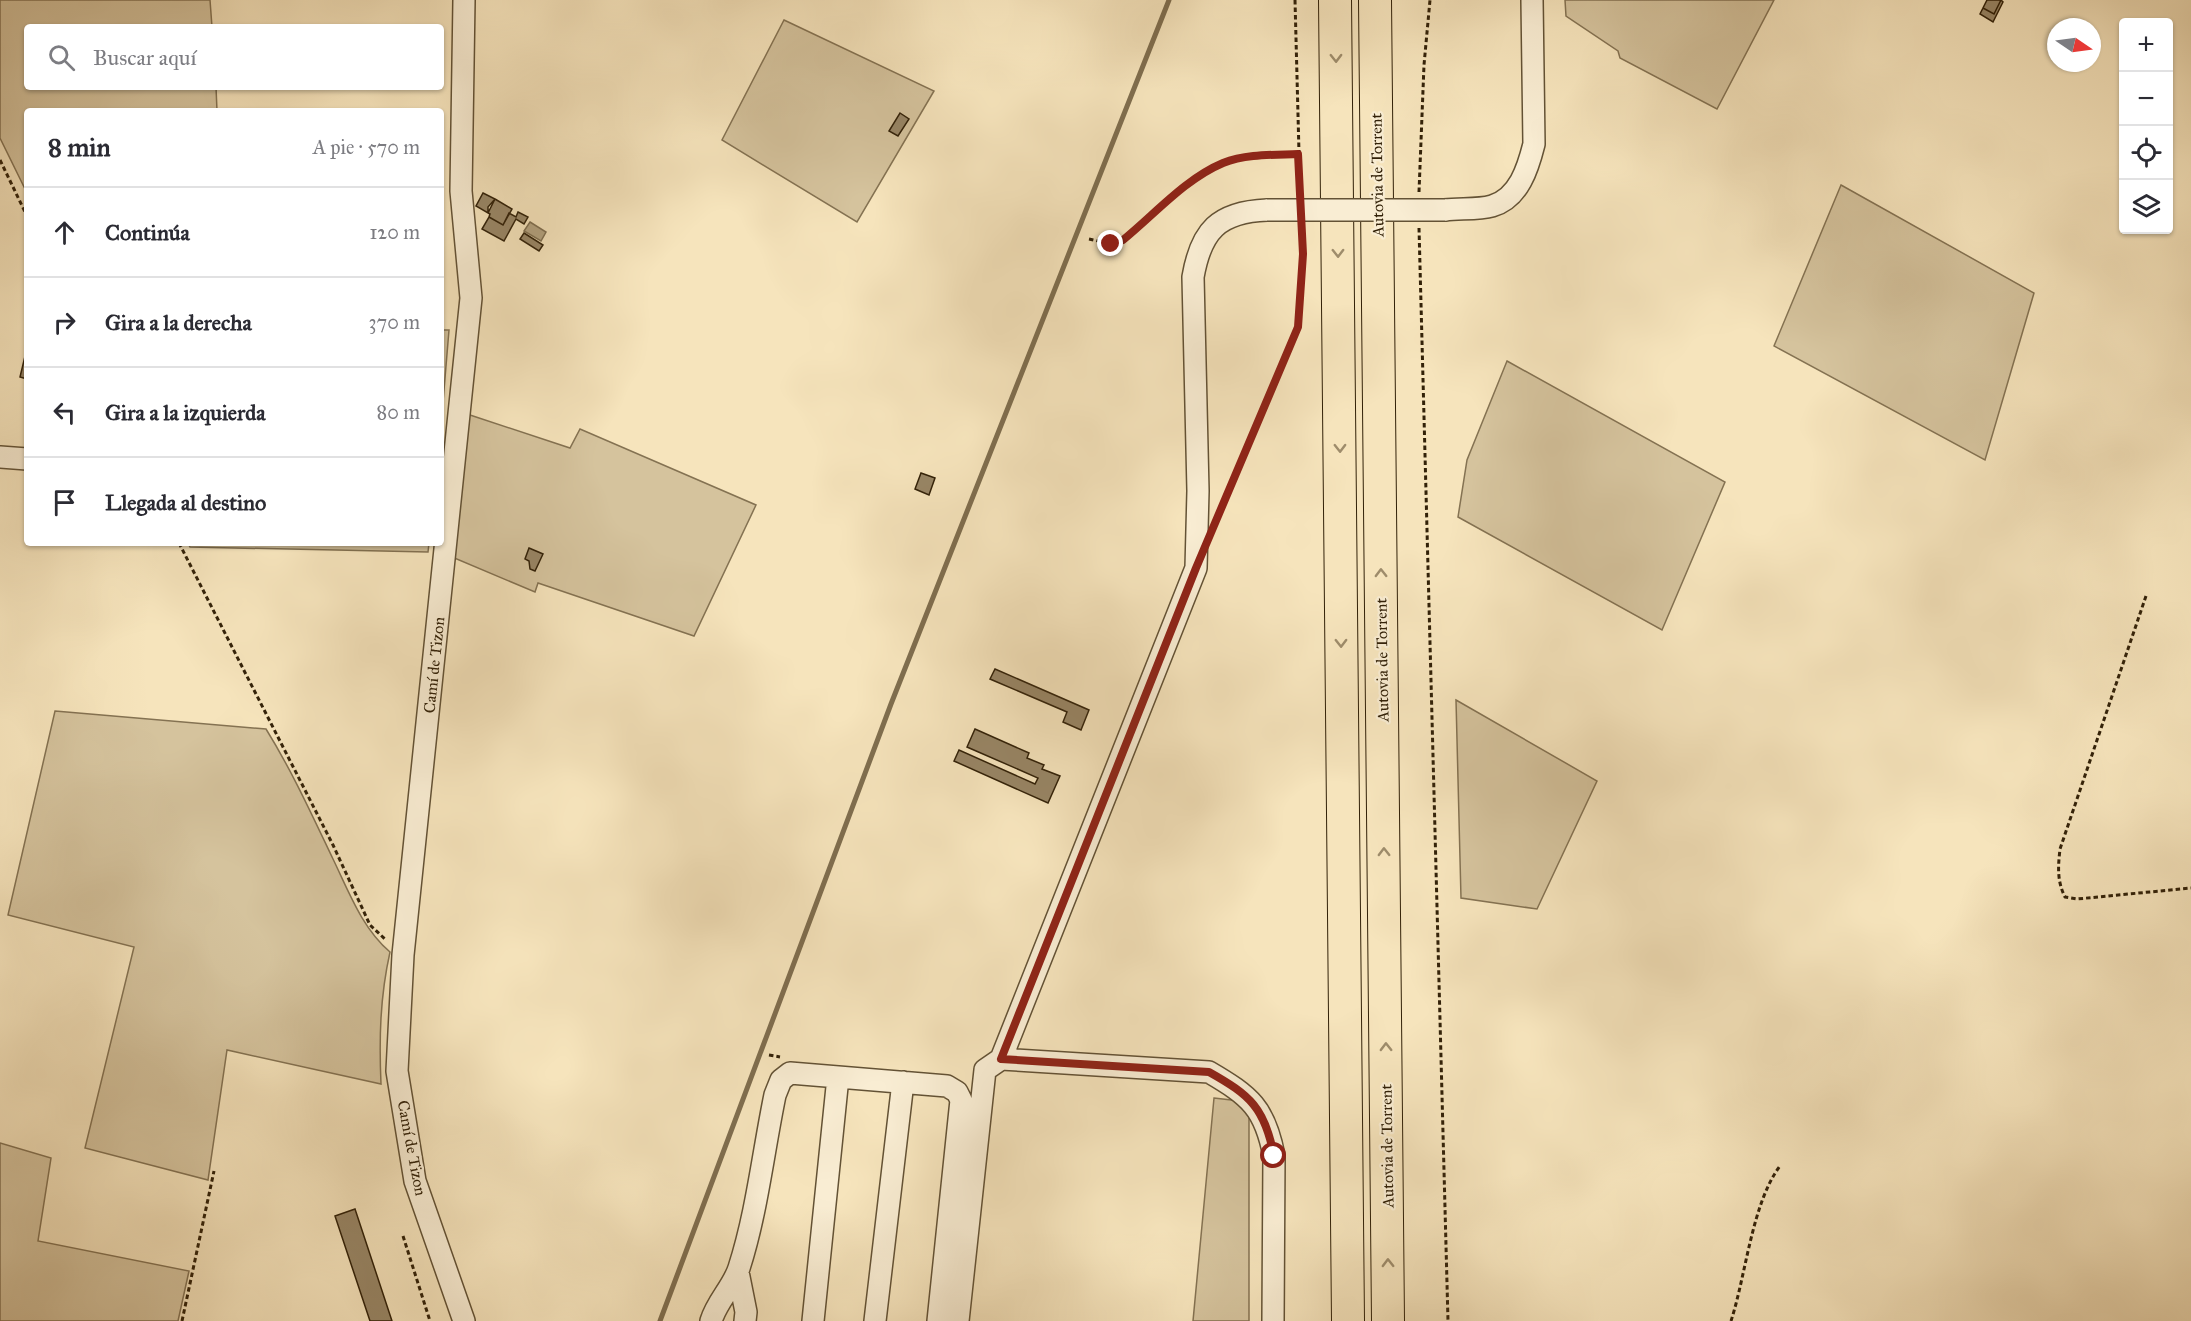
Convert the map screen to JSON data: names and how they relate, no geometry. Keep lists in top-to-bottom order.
{
  "streets": {
    "highway": ["Autovia de Torrent"],
    "street": ["Camí de Tizon"]
  },
  "north": "right",
  "page": {
    "map_buttons": ["+", "−"],
    "search": "Buscar aquí",
    "heading": ["8 min", "A pie · 570 m"],
    "list": [
      ["Continúa", "120 m"],
      ["Gira a la derecha", "370 m"],
      ["Gira a la izquierda", "80 m"],
      "Llegada al destino"
    ]
  }
}
